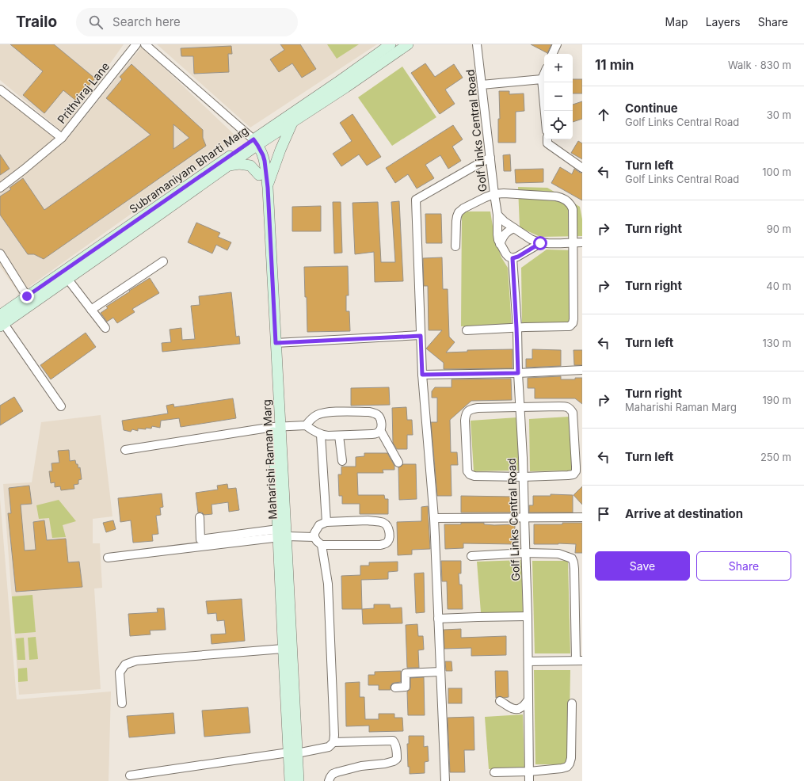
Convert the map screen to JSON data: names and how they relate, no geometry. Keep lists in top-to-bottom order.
{
  "streets": {
    "main road": ["Subramaniyam Bharti Marg", "Maharishi Raman Marg"],
    "street": ["Prithviraj Lane", "Golf Links Central Road"]
  },
  "crossings": [
    ["Subramaniyam Bharti Marg", "Maharishi Raman Marg"]
  ],
  "page": {
    "header": "Trailo",
    "search": "Search here",
    "nav": ["Map", "Layers", "Share"],
    "heading": ["11 min", "Walk · 830 m"],
    "map_buttons": ["+", "−"],
    "list": [
      ["Continue", "Golf Links Central Road", "30 m"],
      ["Turn left", "Golf Links Central Road", "100 m"],
      ["Turn right", "90 m"],
      ["Turn right", "40 m"],
      ["Turn left", "130 m"],
      ["Turn right", "Maharishi Raman Marg", "190 m"],
      ["Turn left", "250 m"],
      "Arrive at destination"
    ],
    "buttons": ["Save", "Share"]
  }
}
